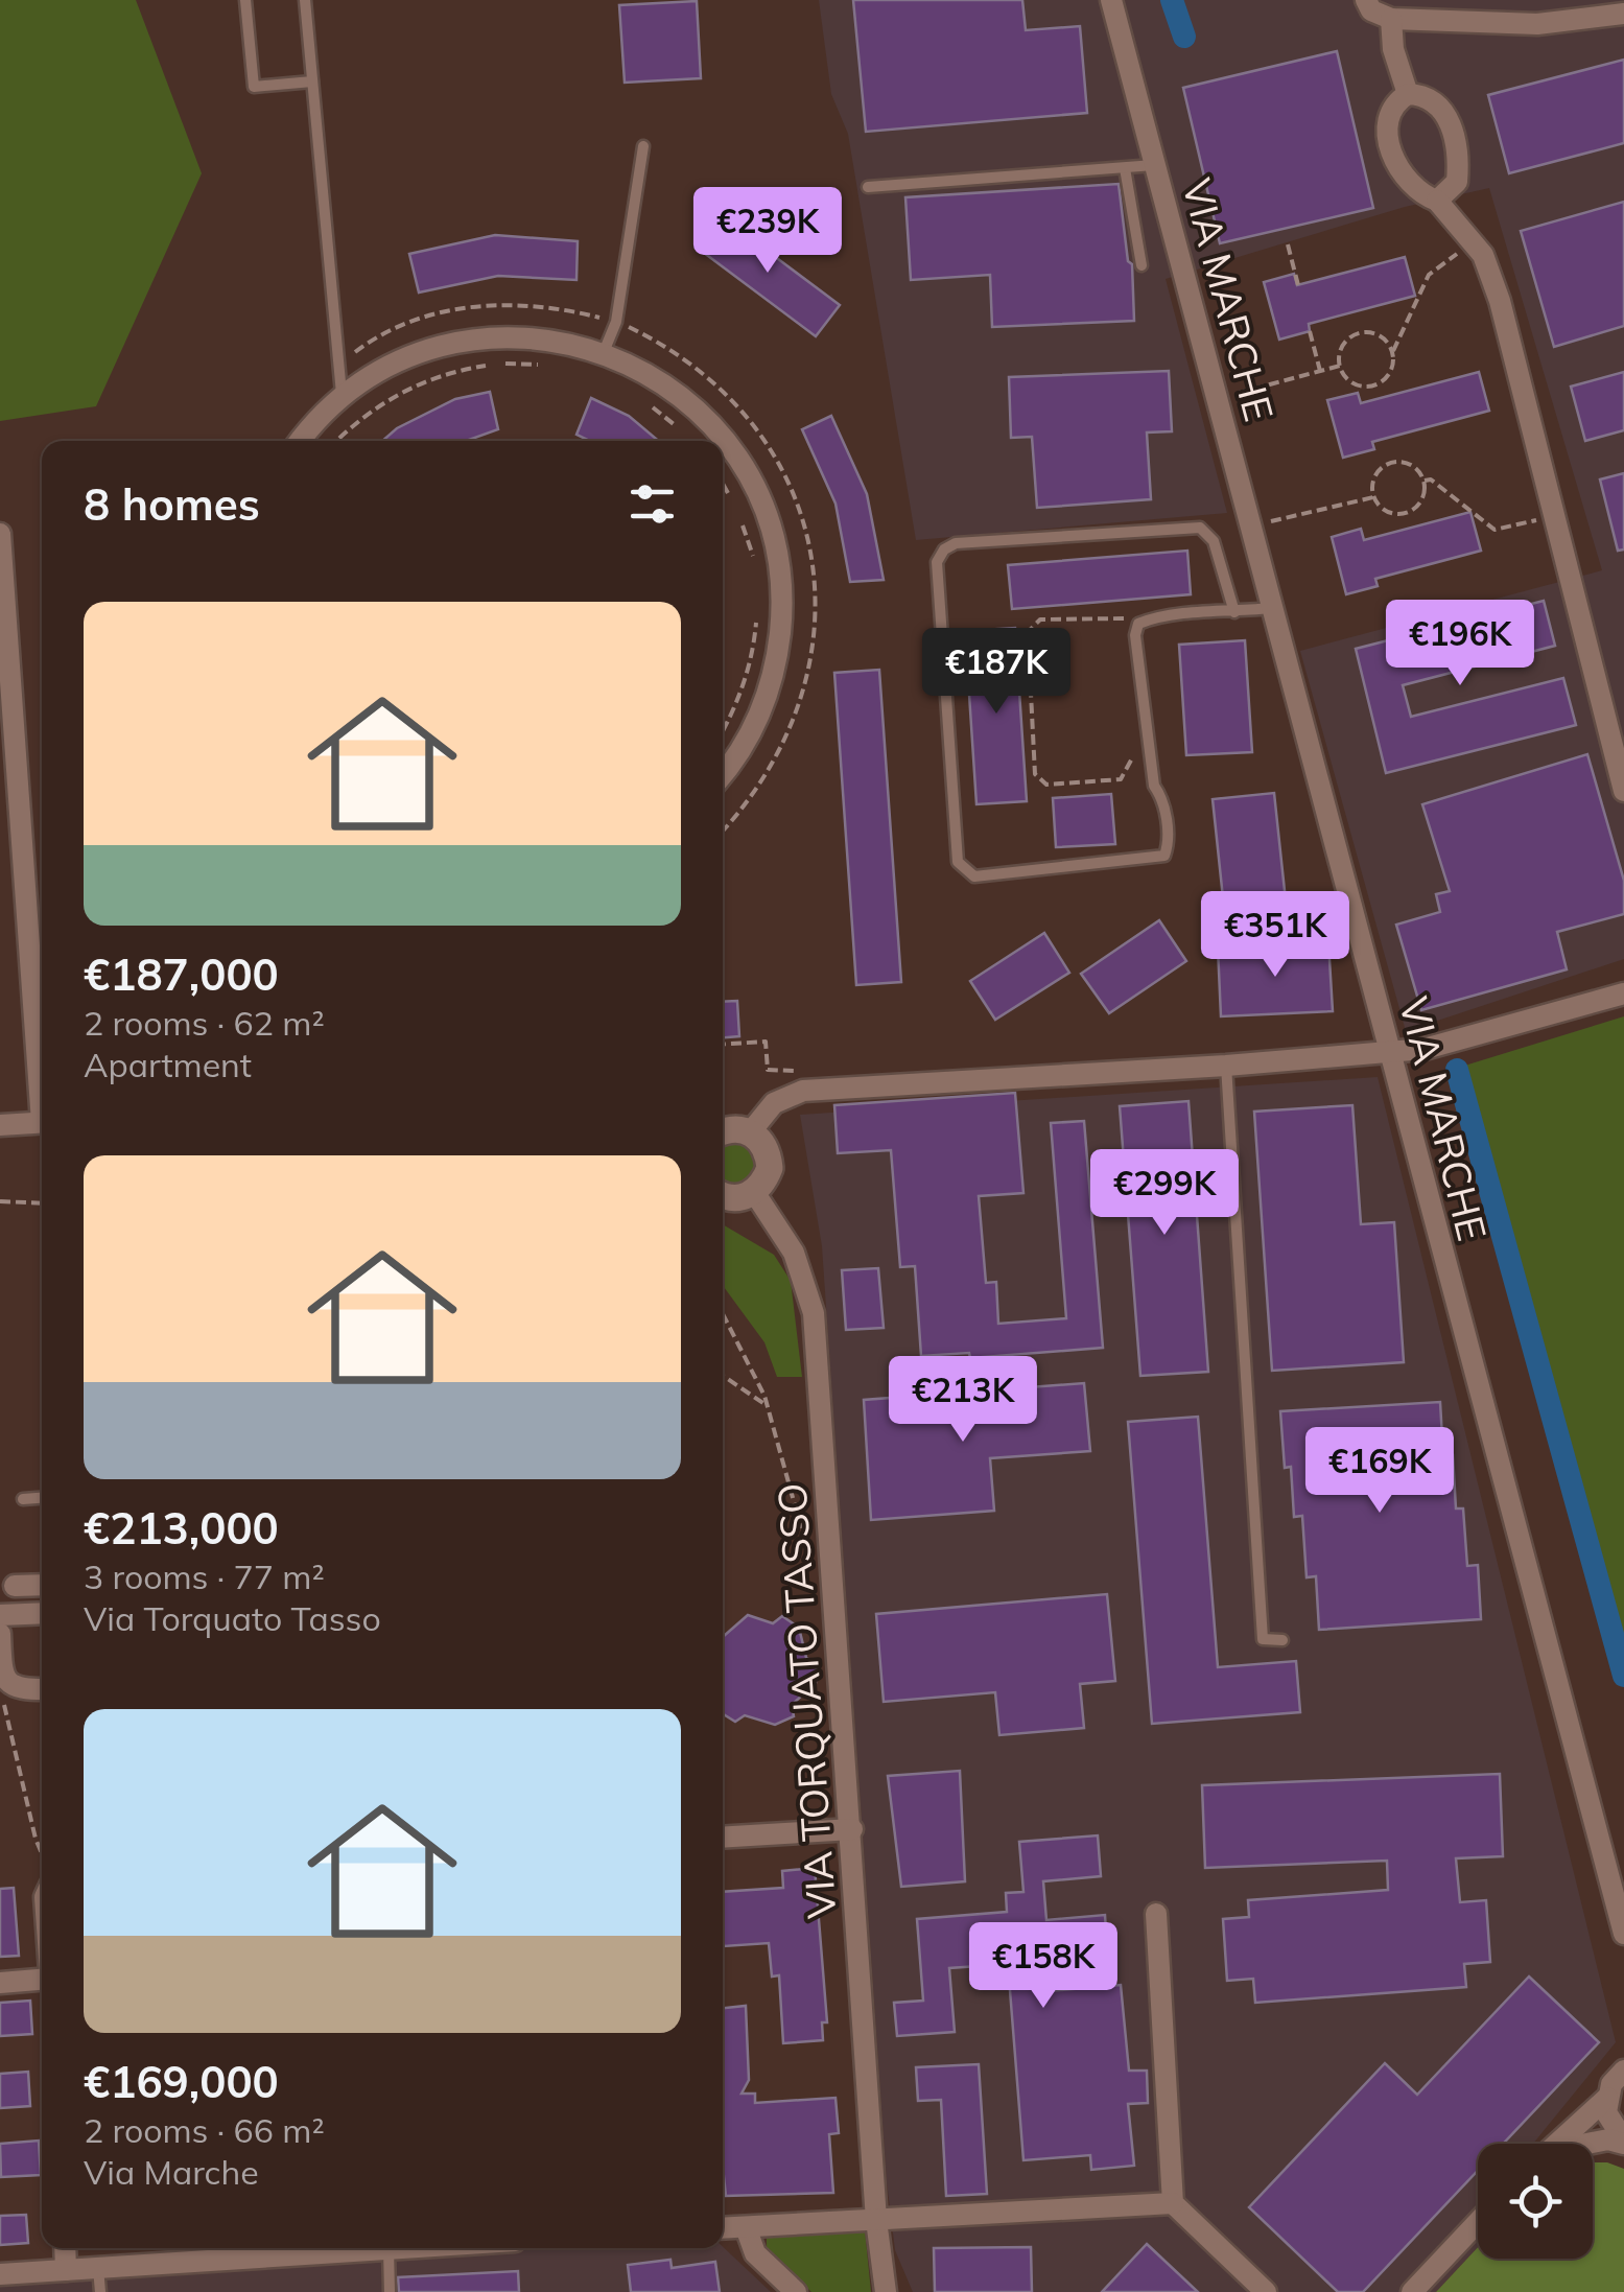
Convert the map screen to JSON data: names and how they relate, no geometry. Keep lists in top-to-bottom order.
{
  "streets": {
    "street": ["VIA MARCHE", "VIA TORQUATO TASSO"]
  },
  "page": {
    "price": [
      "€239K",
      "€196K",
      "€187K",
      "€351K",
      "€299K",
      "€213K",
      "€169K",
      "€158K"
    ],
    "heading": "8 homes",
    "list": [
      {
        "name": "€187,000",
        "note": "2 rooms · 62 m² · Apartment"
      },
      {
        "name": "€213,000",
        "note": "3 rooms · 77 m² · Via Torquato Tasso"
      },
      {
        "name": "€169,000",
        "note": "2 rooms · 66 m² · Via Marche"
      }
    ]
  }
}
